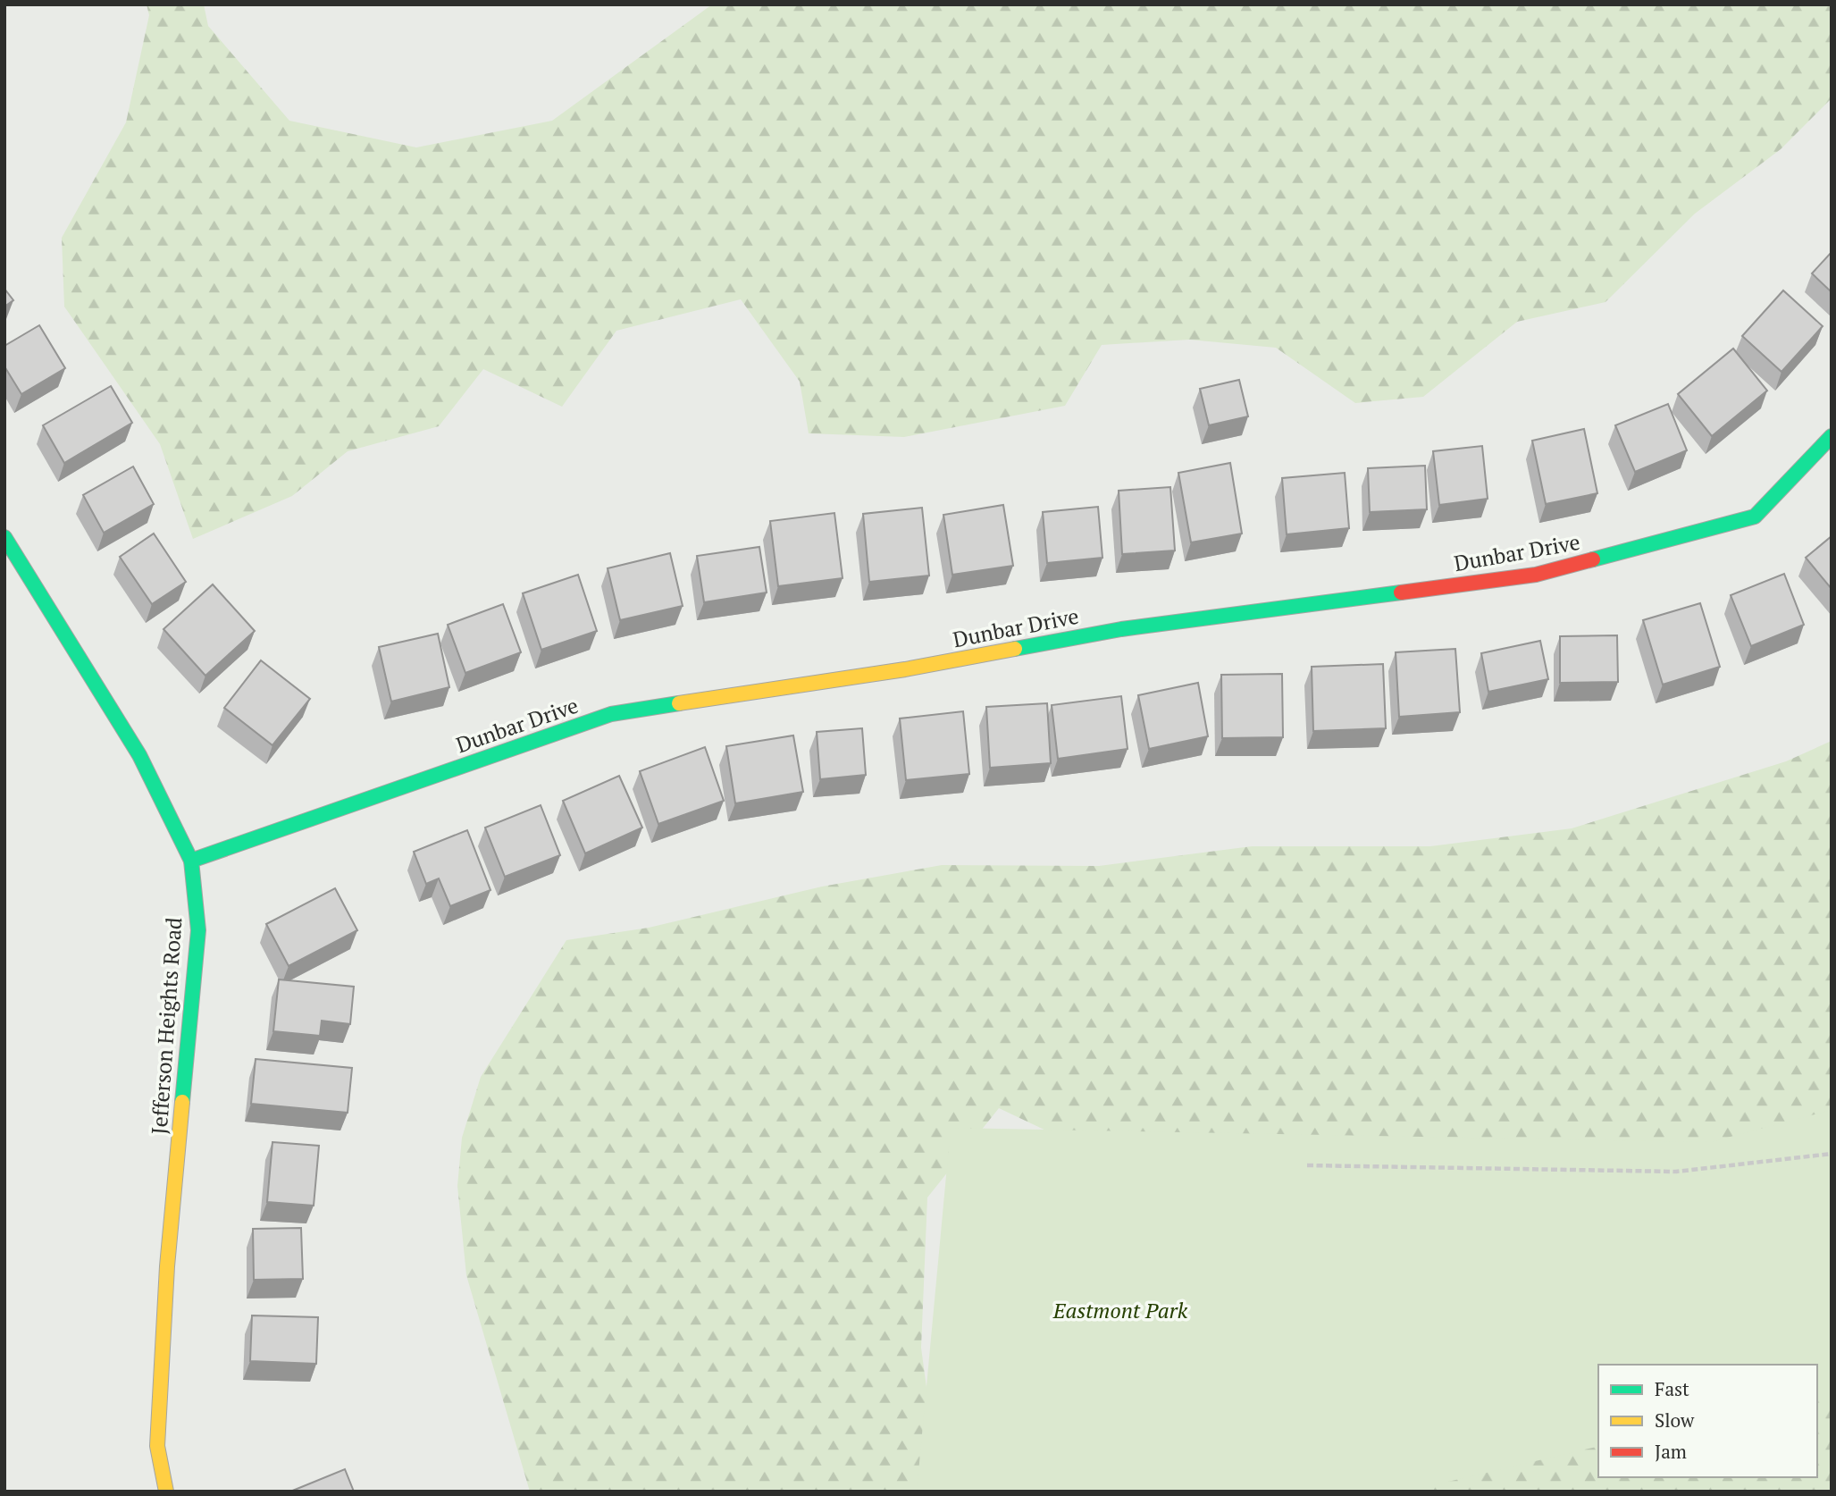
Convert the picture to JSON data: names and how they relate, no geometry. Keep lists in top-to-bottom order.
{
  "streets": {
    "street": ["Dunbar Drive", "Jefferson Heights Road"]
  },
  "crossings": [
    ["Dunbar Drive", "Jefferson Heights Road"]
  ],
  "parks": ["Eastmont Park"],
  "legend": ["Fast", "Slow", "Jam"]
}
